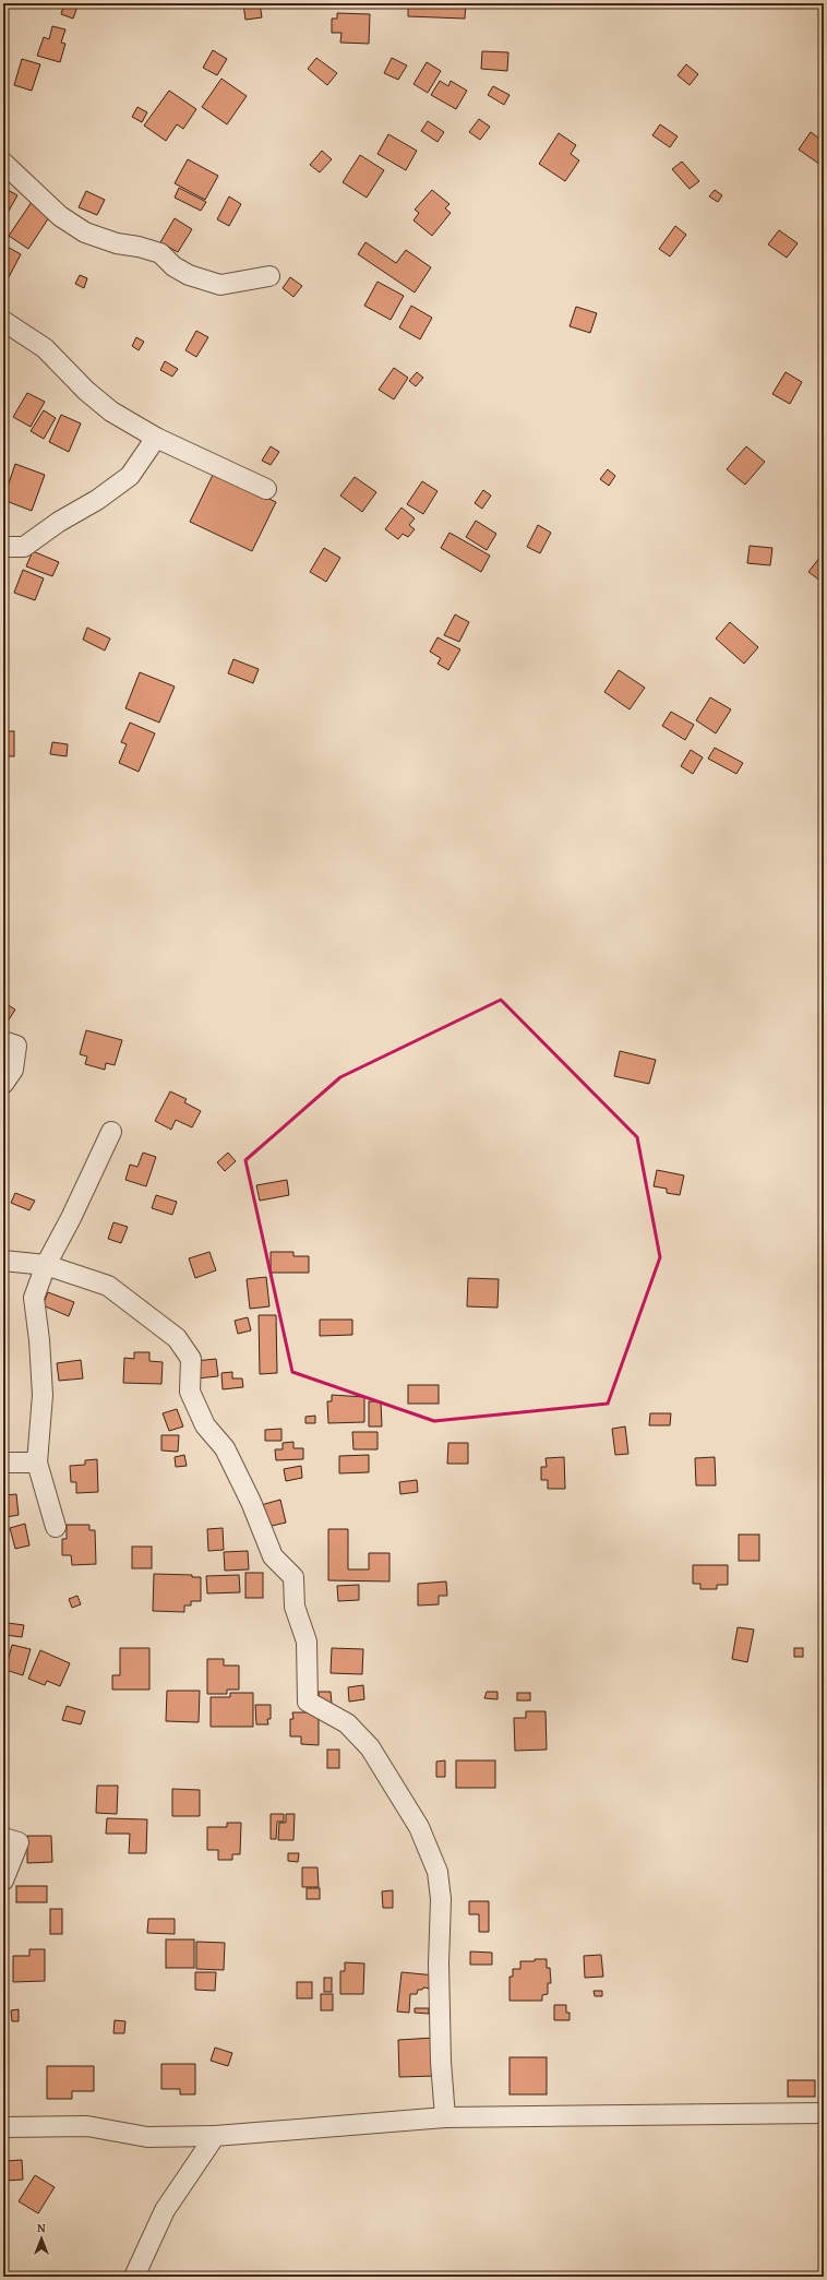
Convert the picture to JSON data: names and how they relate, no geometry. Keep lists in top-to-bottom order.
{
  "north": "top"
}
